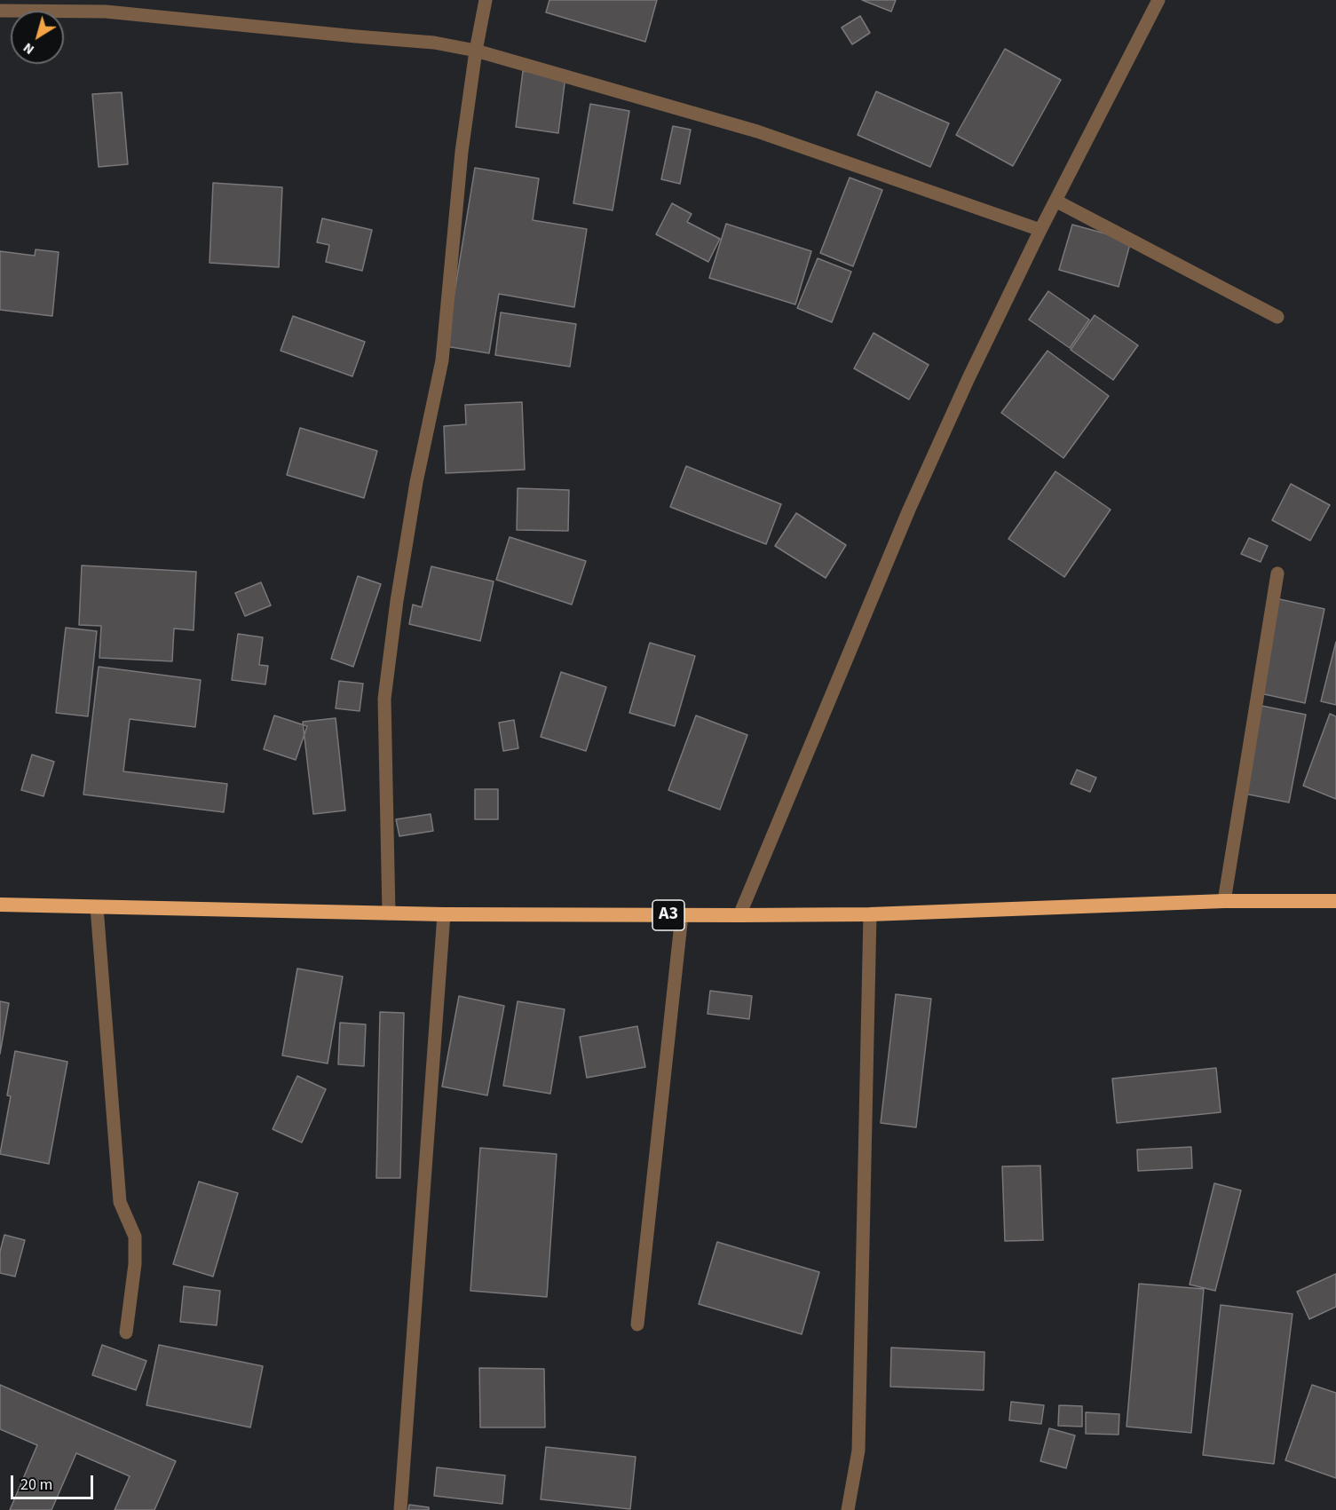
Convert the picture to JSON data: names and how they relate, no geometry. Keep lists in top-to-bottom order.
{
  "streets": {
    "highway": ["A3"]
  },
  "scale_bar": "20 m",
  "north": "bottom left"
}
